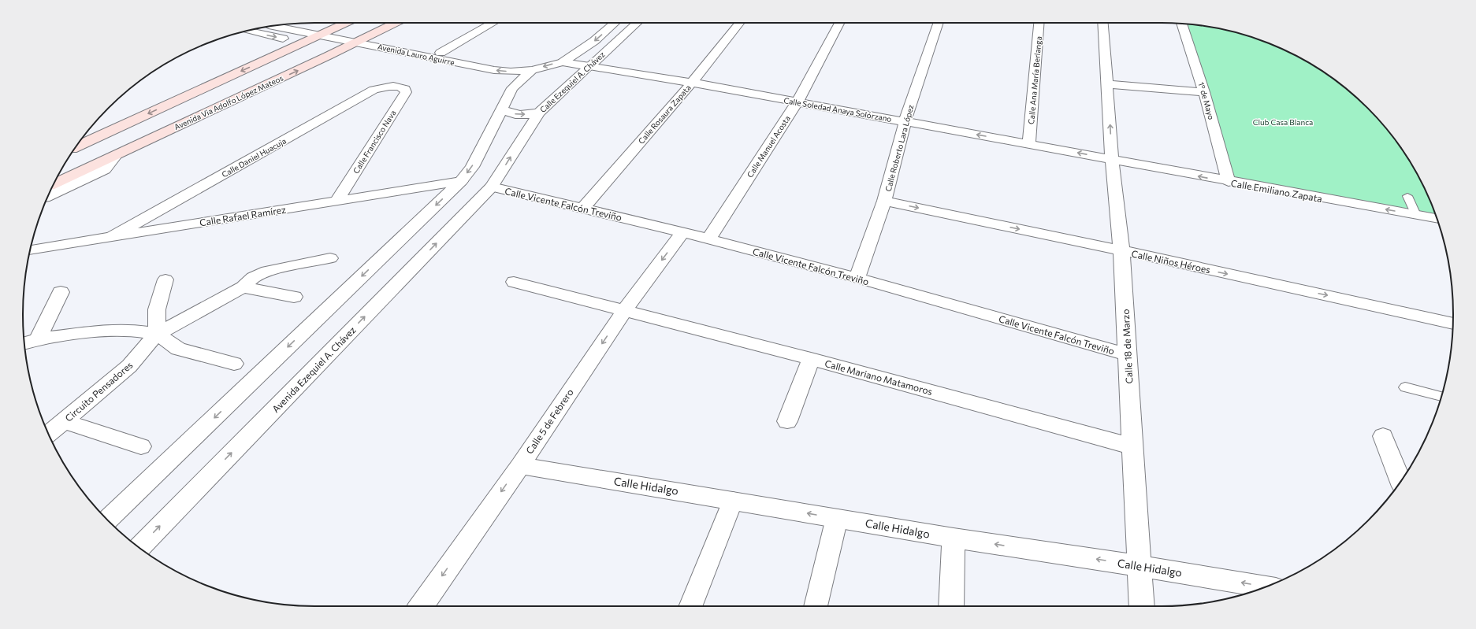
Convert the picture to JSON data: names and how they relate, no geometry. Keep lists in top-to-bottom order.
{
  "streets": {
    "main road": ["Avenida Via Adolfo López Mateos"],
    "street": [
      "Avenida Lauro Aguirre",
      "Calle Ana María Berlanga",
      "Calle Ezequiel A. Chávez",
      "1º de Mayo",
      "Calle Soledad Anaya Solórzano",
      "Calle Rosaura Zapata",
      "Calle Francisco Nava",
      "Calle Manuel Acosta",
      "Calle Roberto Lara López",
      "Calle Daniel Huacuja",
      "Calle Emiliano Zapata",
      "Calle Vicente Falcón Treviño",
      "Calle Rafael Ramírez",
      "Calle Niños Héroes",
      "Calle 18 de Marzo",
      "Avenida Ezequiel A. Chávez",
      "Calle Mariano Matamoros",
      "Circuito Pensadores",
      "Calle 5 de Febrero",
      "Calle Hidalgo"
    ]
  },
  "crossings": [
    ["Avenida Lauro Aguirre", "Calle Ezequiel A. Chávez"],
    ["Avenida Lauro Aguirre", "Avenida Via Adolfo López Mateos"],
    ["Avenida Lauro Aguirre", "Calle Soledad Anaya Solórzano"],
    ["Calle Ana María Berlanga", "Calle Soledad Anaya Solórzano"],
    ["Calle Ezequiel A. Chávez", "Calle Soledad Anaya Solórzano"],
    ["Calle Ezequiel A. Chávez", "Calle Vicente Falcón Treviño"],
    ["Calle Ezequiel A. Chávez", "Avenida Ezequiel A. Chávez"],
    ["1º de Mayo", "Calle Emiliano Zapata"],
    ["Calle Soledad Anaya Solórzano", "Calle Rosaura Zapata"],
    ["Calle Soledad Anaya Solórzano", "Calle Manuel Acosta"],
    ["Calle Soledad Anaya Solórzano", "Calle Roberto Lara López"],
    ["Calle Soledad Anaya Solórzano", "Calle Emiliano Zapata"],
    ["Calle Soledad Anaya Solórzano", "Calle 18 de Marzo"],
    ["Calle Rosaura Zapata", "Calle Vicente Falcón Treviño"],
    ["Calle Francisco Nava", "Calle Daniel Huacuja"],
    ["Calle Francisco Nava", "Calle Rafael Ramírez"],
    ["Calle Manuel Acosta", "Calle Vicente Falcón Treviño"],
    ["Calle Roberto Lara López", "Calle Vicente Falcón Treviño"],
    ["Calle Roberto Lara López", "Calle Niños Héroes"],
    ["Calle Daniel Huacuja", "Calle Rafael Ramírez"],
    ["Calle Emiliano Zapata", "Calle 18 de Marzo"],
    ["Calle Vicente Falcón Treviño", "Calle 18 de Marzo"],
    ["Calle Vicente Falcón Treviño", "Avenida Ezequiel A. Chávez"],
    ["Calle Vicente Falcón Treviño", "Calle 5 de Febrero"],
    ["Calle Niños Héroes", "Calle 18 de Marzo"],
    ["Calle 18 de Marzo", "Calle Mariano Matamoros"],
    ["Calle 18 de Marzo", "Calle Hidalgo"],
    ["Calle Mariano Matamoros", "Calle 5 de Febrero"],
    ["Calle 5 de Febrero", "Calle Hidalgo"]
  ],
  "one_way": [
    "Calle Soledad Anaya Solórzano",
    "Calle Emiliano Zapata",
    "Calle Niños Héroes",
    "Calle 5 de Febrero",
    "Calle Hidalgo"
  ],
  "parks": ["Club Casa Blanca"]
}
